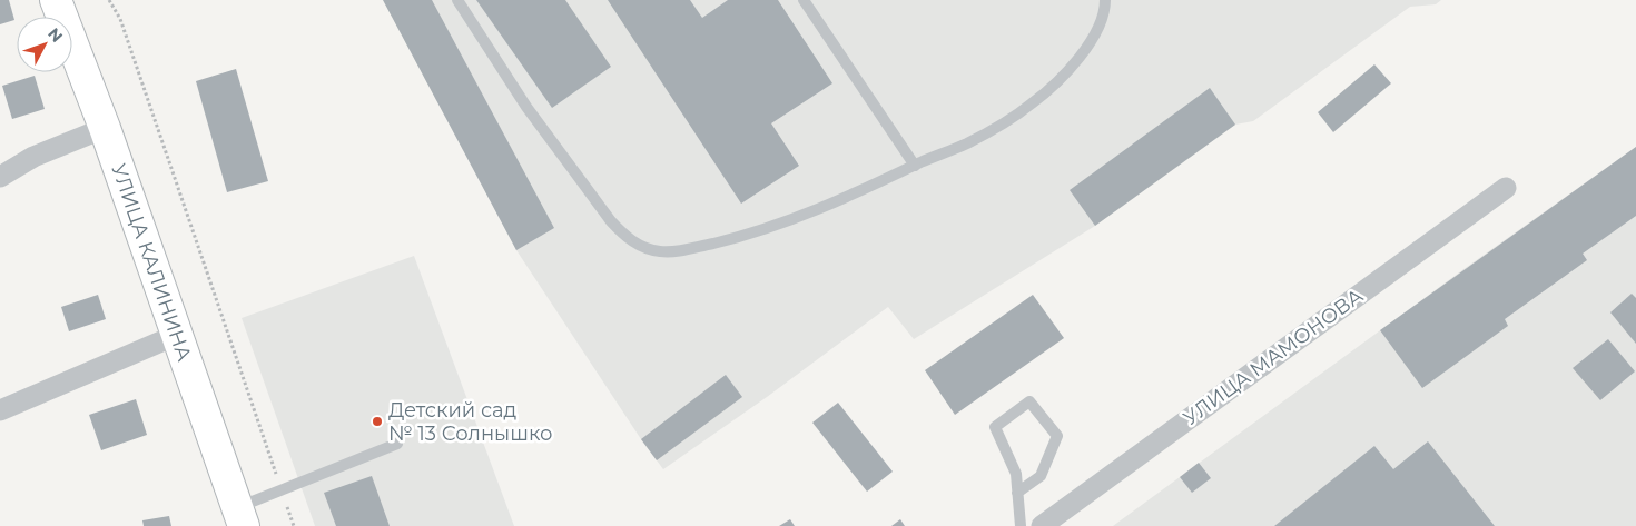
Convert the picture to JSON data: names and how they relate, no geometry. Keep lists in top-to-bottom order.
{
  "streets": {
    "main road": ["УЛИЦА КАЛИНИНА"],
    "street": ["УЛИЦА МАМОНОВА"]
  },
  "places": ["Детский сад № 13 Солнышко"],
  "north": "top right"
}
